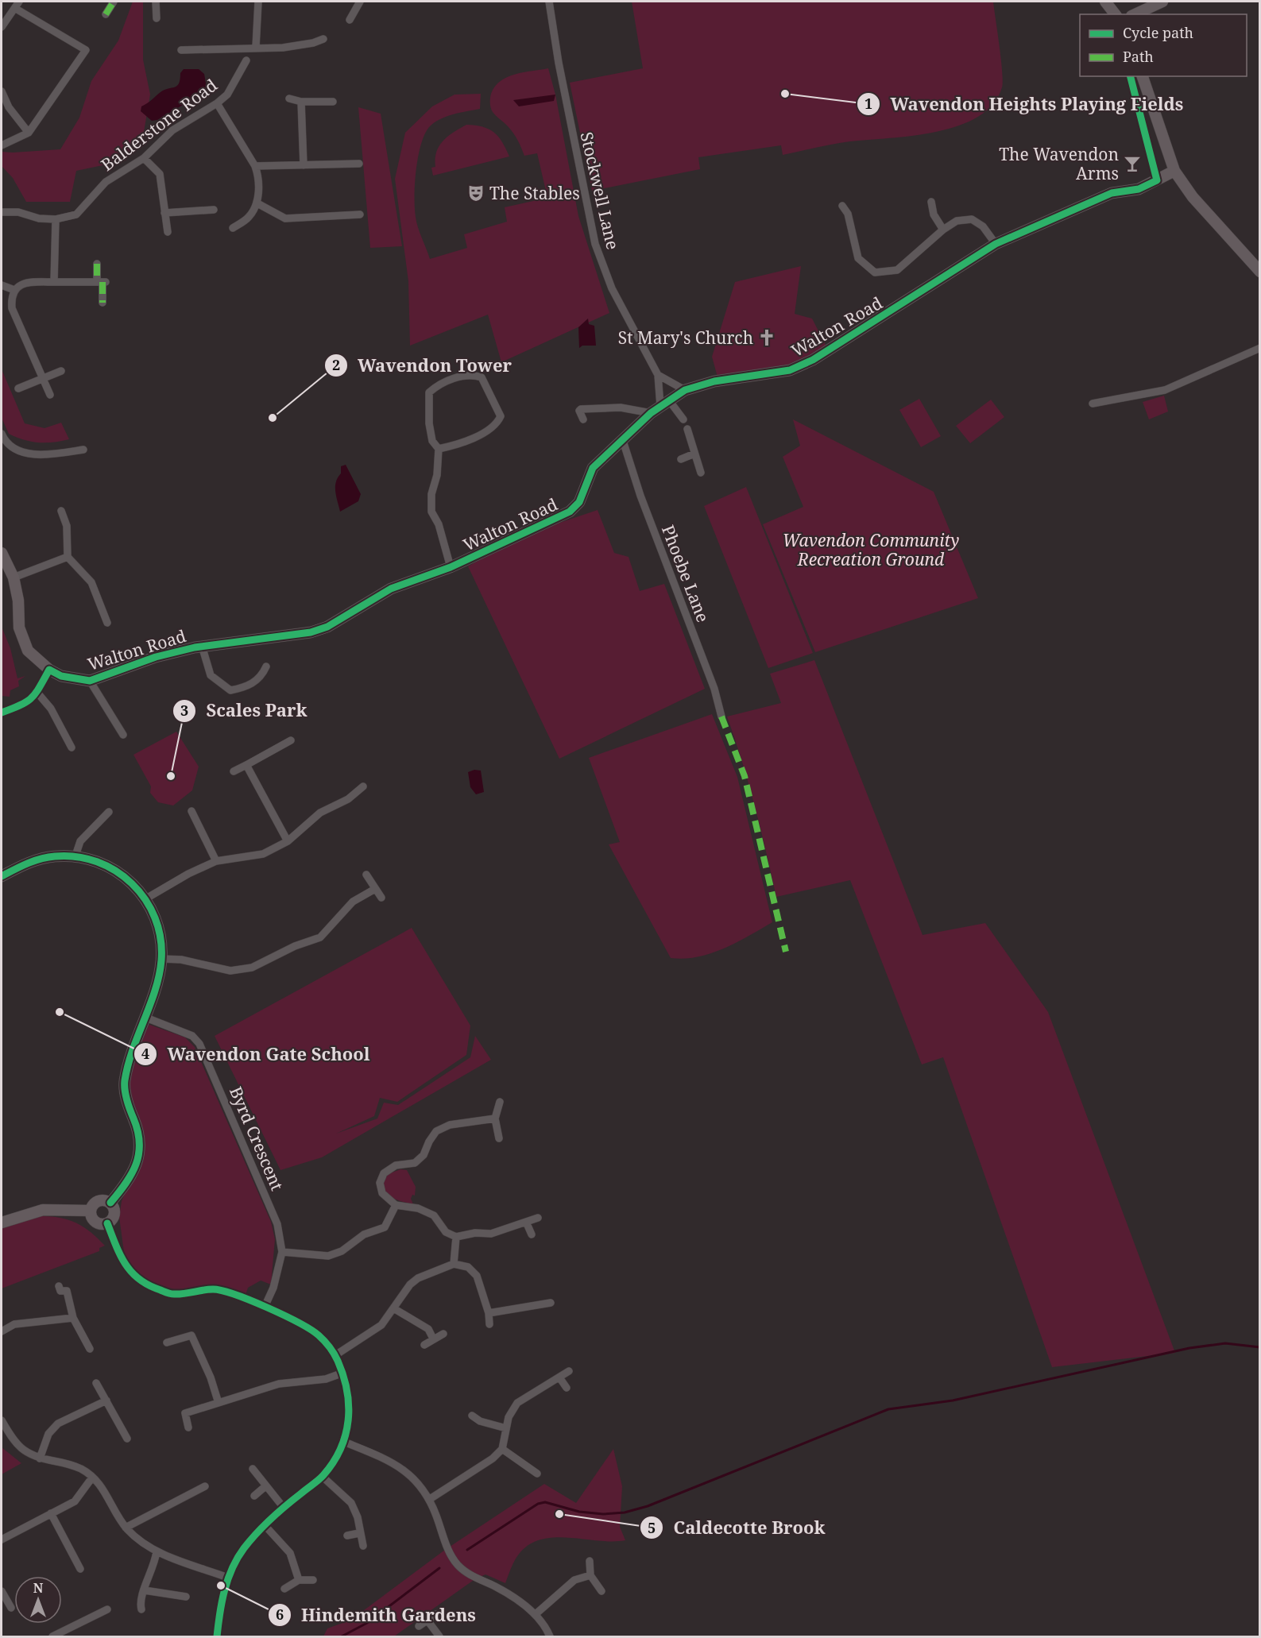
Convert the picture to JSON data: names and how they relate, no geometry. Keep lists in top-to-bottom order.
{
  "streets": {
    "street": [
      "Balderstone Road",
      "Stockwell Lane",
      "Walton Road",
      "Phoebe Lane",
      "Byrd Crescent"
    ]
  },
  "crossings": [
    ["Stockwell Lane", "Walton Road"],
    ["Walton Road", "Phoebe Lane"]
  ],
  "parks": ["Wavendon Community Recreation Ground"],
  "places": {
    "other": [
      "Wavendon Heights Playing Fields",
      "Wavendon Tower",
      "Scales Park",
      "Wavendon Gate School",
      "Caldecotte Brook",
      "Hindemith Gardens"
    ],
    "bar": ["The Wavendon Arms"],
    "theatre": ["The Stables"],
    "church": ["St Mary's Church"]
  },
  "legend": ["Cycle path", "Path"],
  "north": "top"
}
